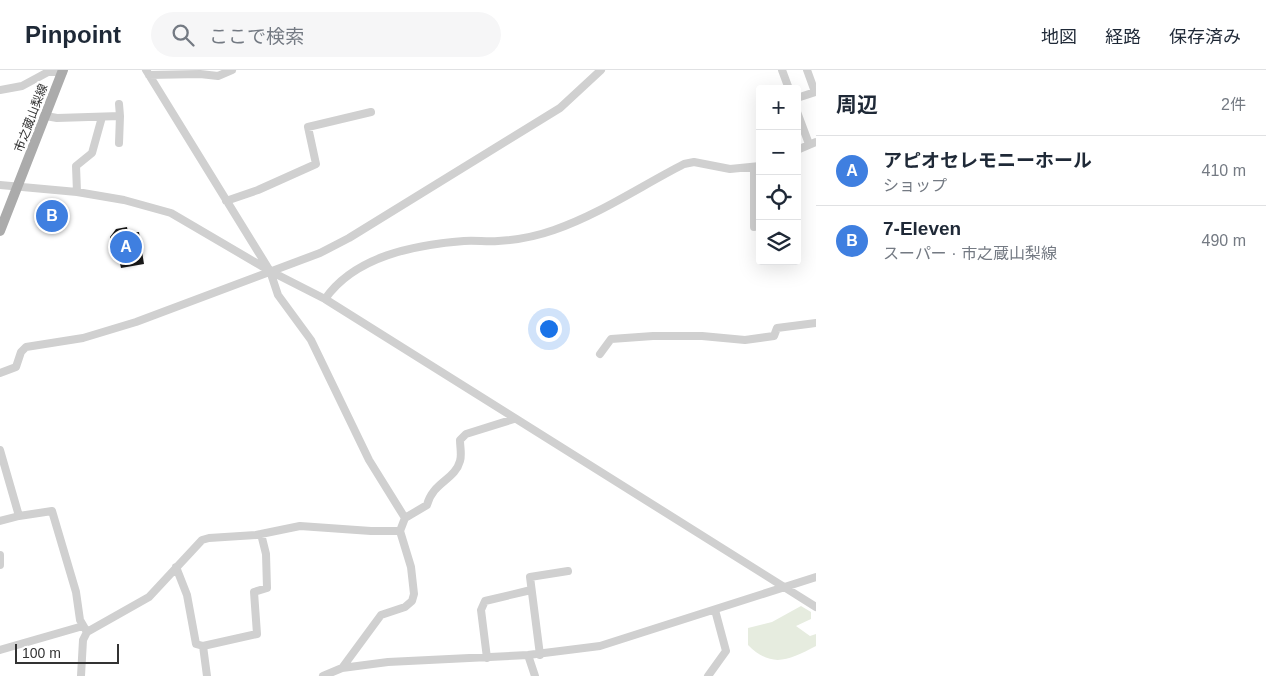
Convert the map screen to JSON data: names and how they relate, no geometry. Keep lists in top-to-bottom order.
{
  "streets": {
    "main road": ["市之蔵山梨線"]
  },
  "scale_bar": "100 m",
  "page": {
    "header": "Pinpoint",
    "search": "ここで検索",
    "nav": ["地図", "経路", "保存済み"],
    "heading": ["周辺", "2件"],
    "map_buttons": ["+", "−"],
    "list": [
      {
        "mark": "A",
        "name": "アピオセレモニーホール",
        "note": "ショップ",
        "value": "410 m"
      },
      {
        "mark": "B",
        "name": "7-Eleven",
        "note": "スーパー · 市之蔵山梨線",
        "value": "490 m"
      }
    ],
    "pins": ["B", "A"],
    "scale": "100 m"
  }
}
